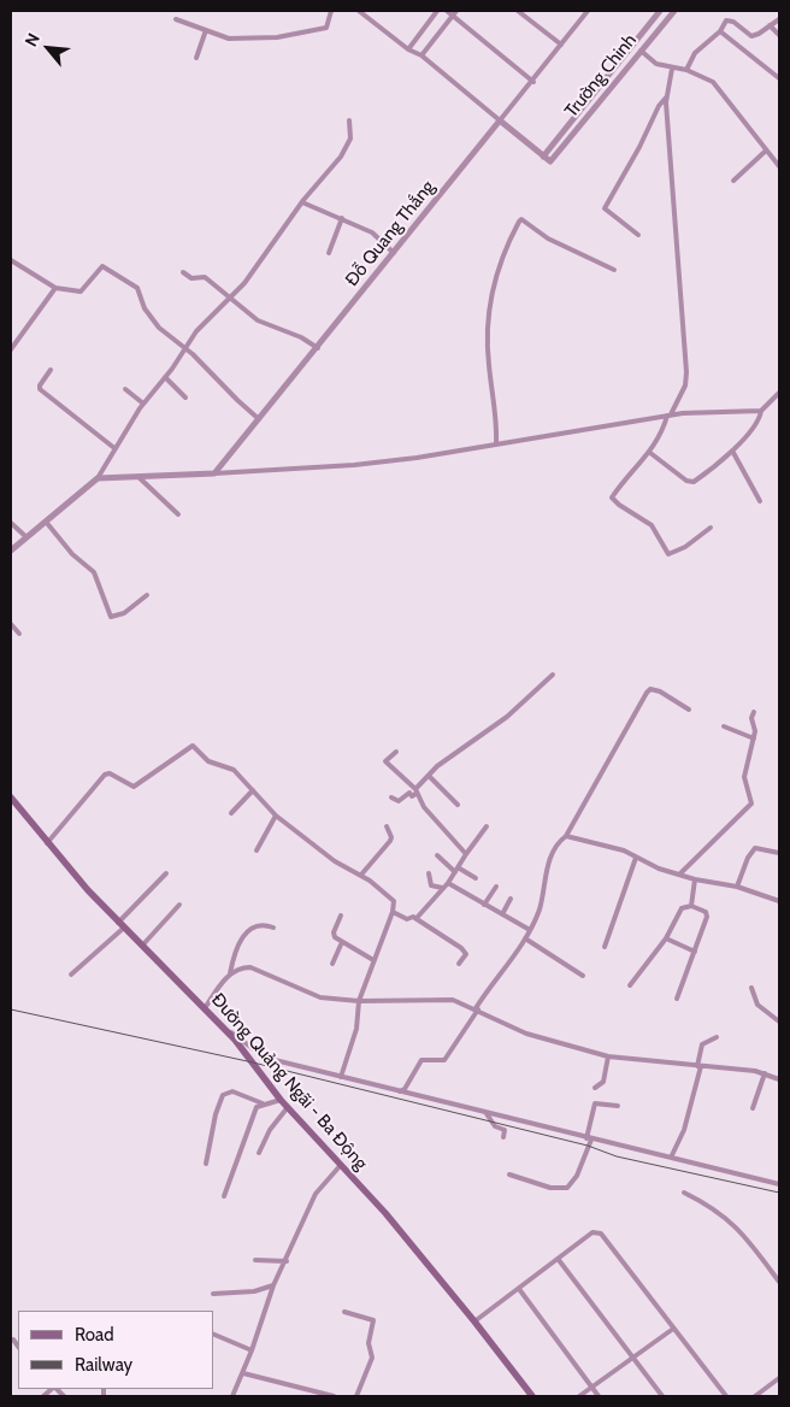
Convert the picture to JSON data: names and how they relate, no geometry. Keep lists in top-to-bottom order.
{
  "streets": {
    "main road": ["Đường Quảng Ngãi - Ba Động"],
    "street": ["Trường Chinh", "Đỗ Quang Thắng"]
  },
  "legend": ["Road", "Railway"],
  "north": "top left"
}
